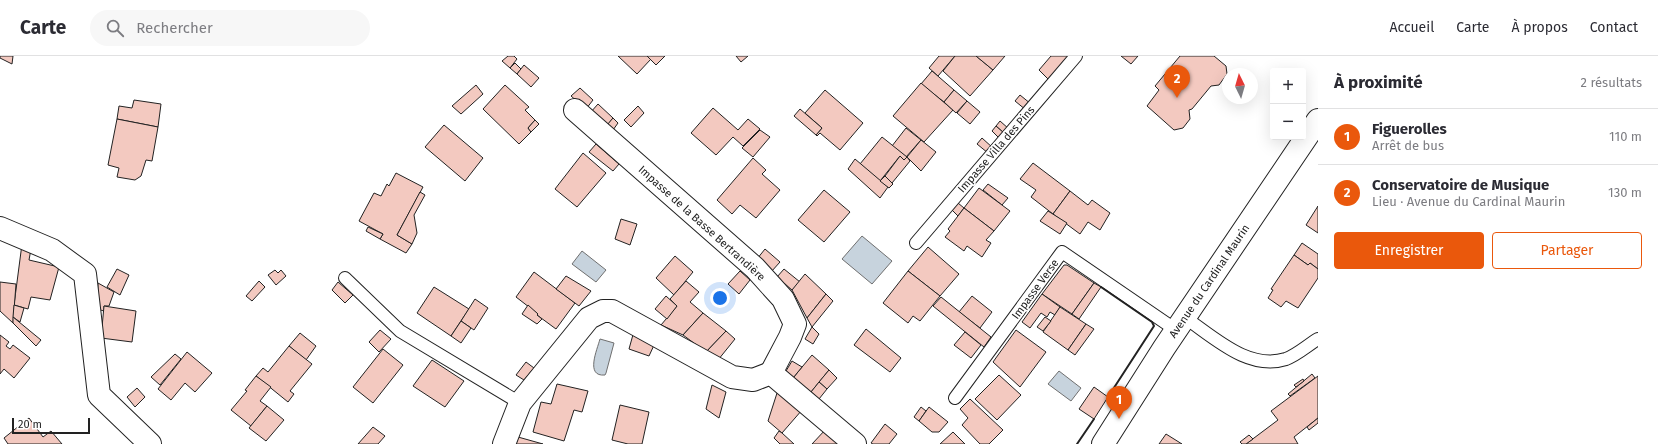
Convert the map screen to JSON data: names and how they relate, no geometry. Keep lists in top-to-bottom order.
{
  "streets": {
    "street": ["Impasse de la Basse Bertrandière", "Avenue du Cardinal Maurin"],
    "lane": ["Impasse Villa des Pins", "Impasse Verse"]
  },
  "crossings": [
    ["Avenue du Cardinal Maurin", "Impasse Verse"]
  ],
  "scale_bar": "20 m",
  "north": "top",
  "page": {
    "header": "Carte",
    "search": "Rechercher",
    "nav": [
      "Accueil",
      "Carte",
      "À propos",
      "Contact"
    ],
    "heading": ["À proximité", "2 résultats"],
    "pins": ["2", "1"],
    "map_buttons": ["+", "−"],
    "list": [
      {
        "mark": "1",
        "name": "Figuerolles",
        "note": "Arrêt de bus",
        "value": "110 m"
      },
      {
        "mark": "2",
        "name": "Conservatoire de Musique",
        "note": "Lieu · Avenue du Cardinal Maurin",
        "value": "130 m"
      }
    ],
    "buttons": ["Enregistrer", "Partager"],
    "scale": "20 m"
  }
}
